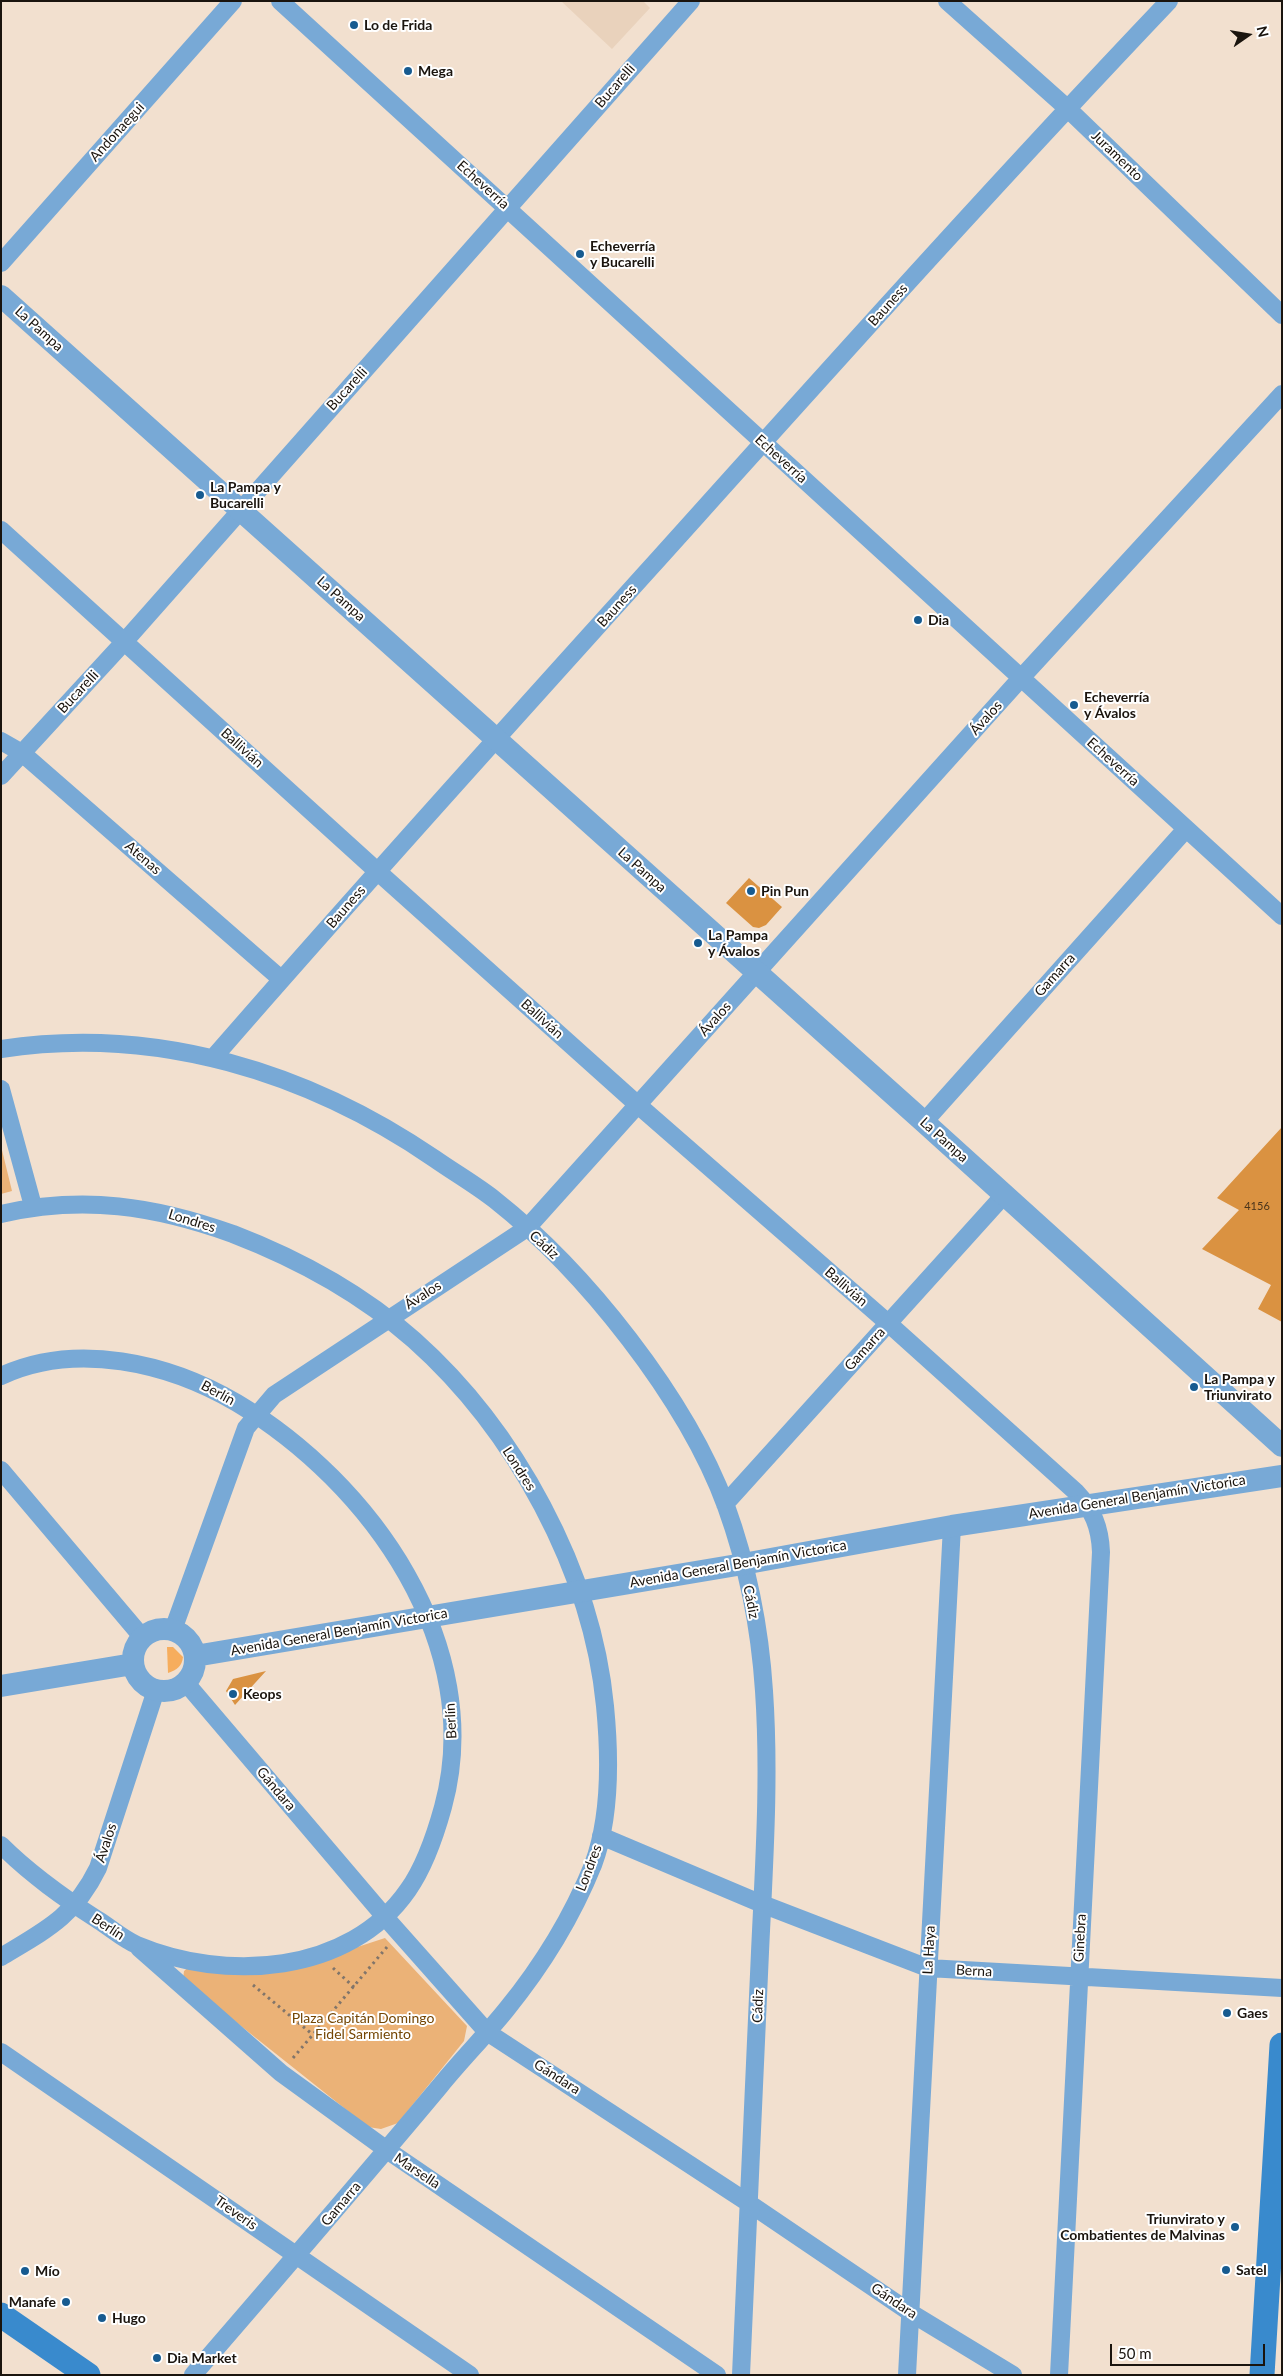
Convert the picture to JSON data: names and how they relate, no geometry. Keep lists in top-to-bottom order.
{
  "streets": {
    "street": [
      "Bucarelli",
      "Andonaegui",
      "Juramento",
      "Echeverría",
      "Bauness",
      "La Pampa",
      "Ávalos",
      "Ballivián",
      "Atenas",
      "Gamarra",
      "Londres",
      "Cádiz",
      "Berlín",
      "Avenida General Benjamín Victorica",
      "Gándara",
      "Ginebra",
      "La Haya",
      "Berna",
      "Marsella",
      "Treveris"
    ]
  },
  "crossings": [
    ["Bucarelli", "Echeverría"],
    ["Bucarelli", "La Pampa"],
    ["Bucarelli", "Ballivián"],
    ["Bucarelli", "Atenas"],
    ["Juramento", "Bauness"],
    ["Echeverría", "Bauness"],
    ["Echeverría", "Ávalos"],
    ["Echeverría", "Gamarra"],
    ["Bauness", "La Pampa"],
    ["Bauness", "Ballivián"],
    ["Bauness", "Atenas"],
    ["Bauness", "Cádiz"],
    ["La Pampa", "Ávalos"],
    ["La Pampa", "Gamarra"],
    ["Ávalos", "Ballivián"],
    ["Ávalos", "Londres"],
    ["Ávalos", "Cádiz"],
    ["Ávalos", "Berlín"],
    ["Ávalos", "Avenida General Benjamín Victorica"],
    ["Ávalos", "Gándara"],
    ["Ballivián", "Gamarra"],
    ["Ballivián", "Avenida General Benjamín Victorica"],
    ["Ballivián", "Ginebra"],
    ["Gamarra", "Londres"],
    ["Gamarra", "Cádiz"],
    ["Gamarra", "Gándara"],
    ["Gamarra", "Marsella"],
    ["Gamarra", "Treveris"],
    ["Londres", "Avenida General Benjamín Victorica"],
    ["Londres", "Gándara"],
    ["Londres", "Berna"],
    ["Cádiz", "Avenida General Benjamín Victorica"],
    ["Cádiz", "Gándara"],
    ["Cádiz", "Berna"],
    ["Berlín", "Avenida General Benjamín Victorica"],
    ["Berlín", "Gándara"],
    ["Berlín", "Marsella"],
    ["Avenida General Benjamín Victorica", "Gándara"],
    ["Avenida General Benjamín Victorica", "Ginebra"],
    ["Avenida General Benjamín Victorica", "La Haya"],
    ["Gándara", "La Haya"],
    ["Ginebra", "Berna"],
    ["La Haya", "Berna"]
  ],
  "parks": ["Plaza Capitán Domingo Fidel Sarmiento"],
  "places": [
    "Lo de Frida",
    "Mega",
    "Echeverría y Bucarelli",
    "La Pampa y Bucarelli",
    "Dia",
    "Echeverría y Ávalos",
    "Pin Pun",
    "La Pampa y Ávalos",
    "La Pampa y Triunvirato",
    "Keops",
    "Gaes",
    "Triunvirato y Combatientes de Malvinas",
    "Satel",
    "Mío",
    "Manafe",
    "Hugo",
    "Dia Market"
  ],
  "house_numbers": ["4156"],
  "scale_bar": "50 m",
  "north": "right"
}
